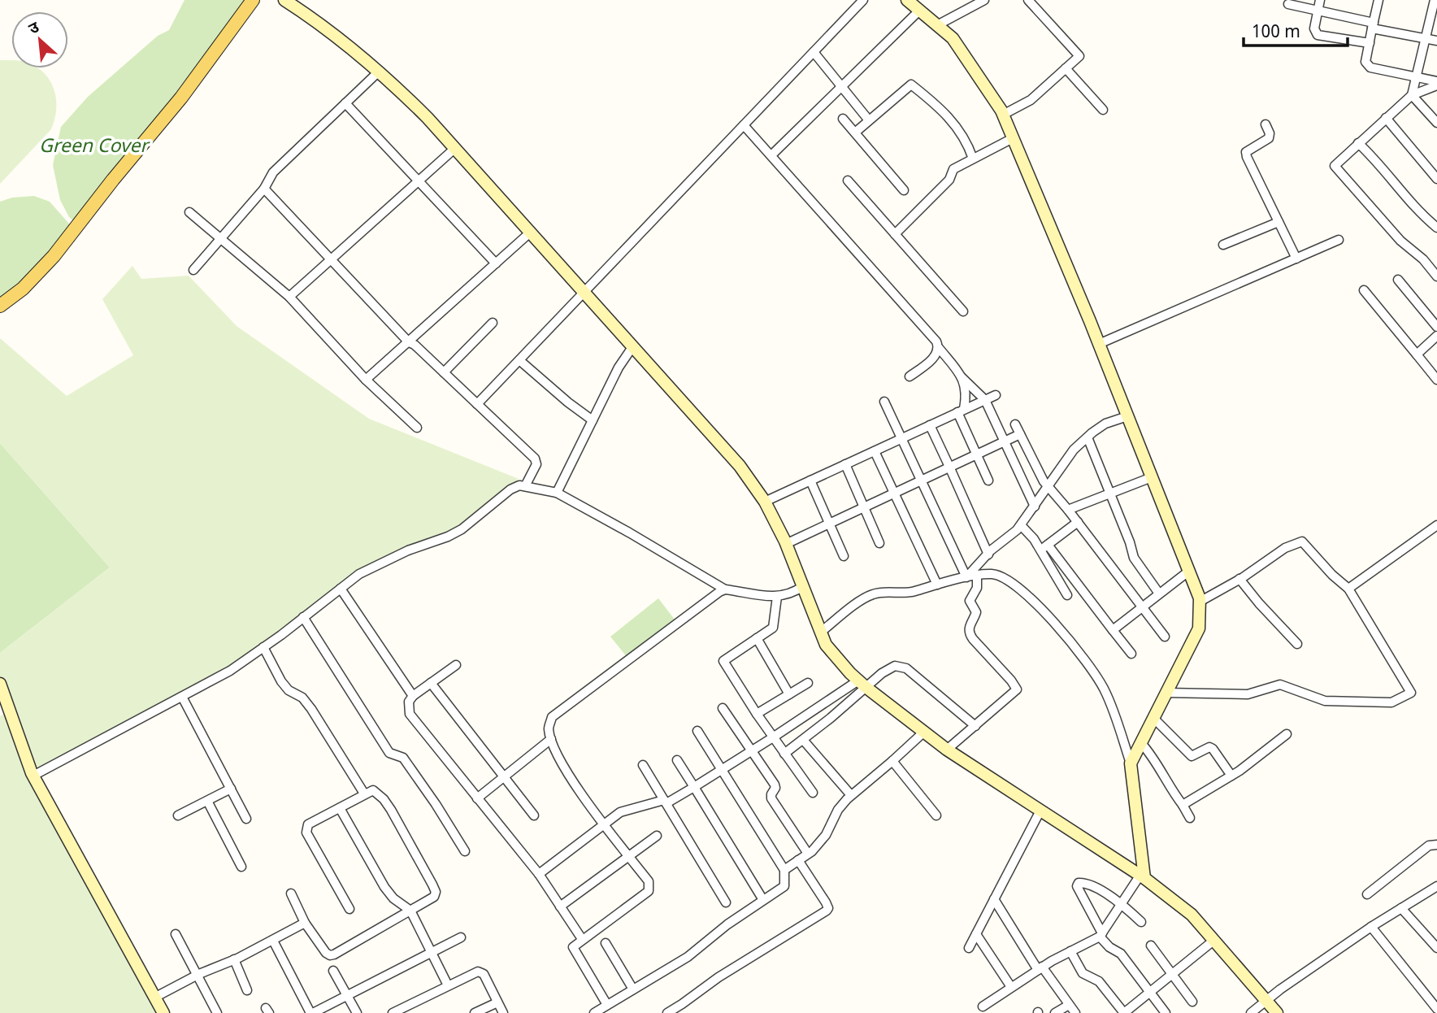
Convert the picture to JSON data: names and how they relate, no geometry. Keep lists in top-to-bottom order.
{
  "parks": ["Green Cover"],
  "scale_bar": "100 m",
  "north": "top left"
}
